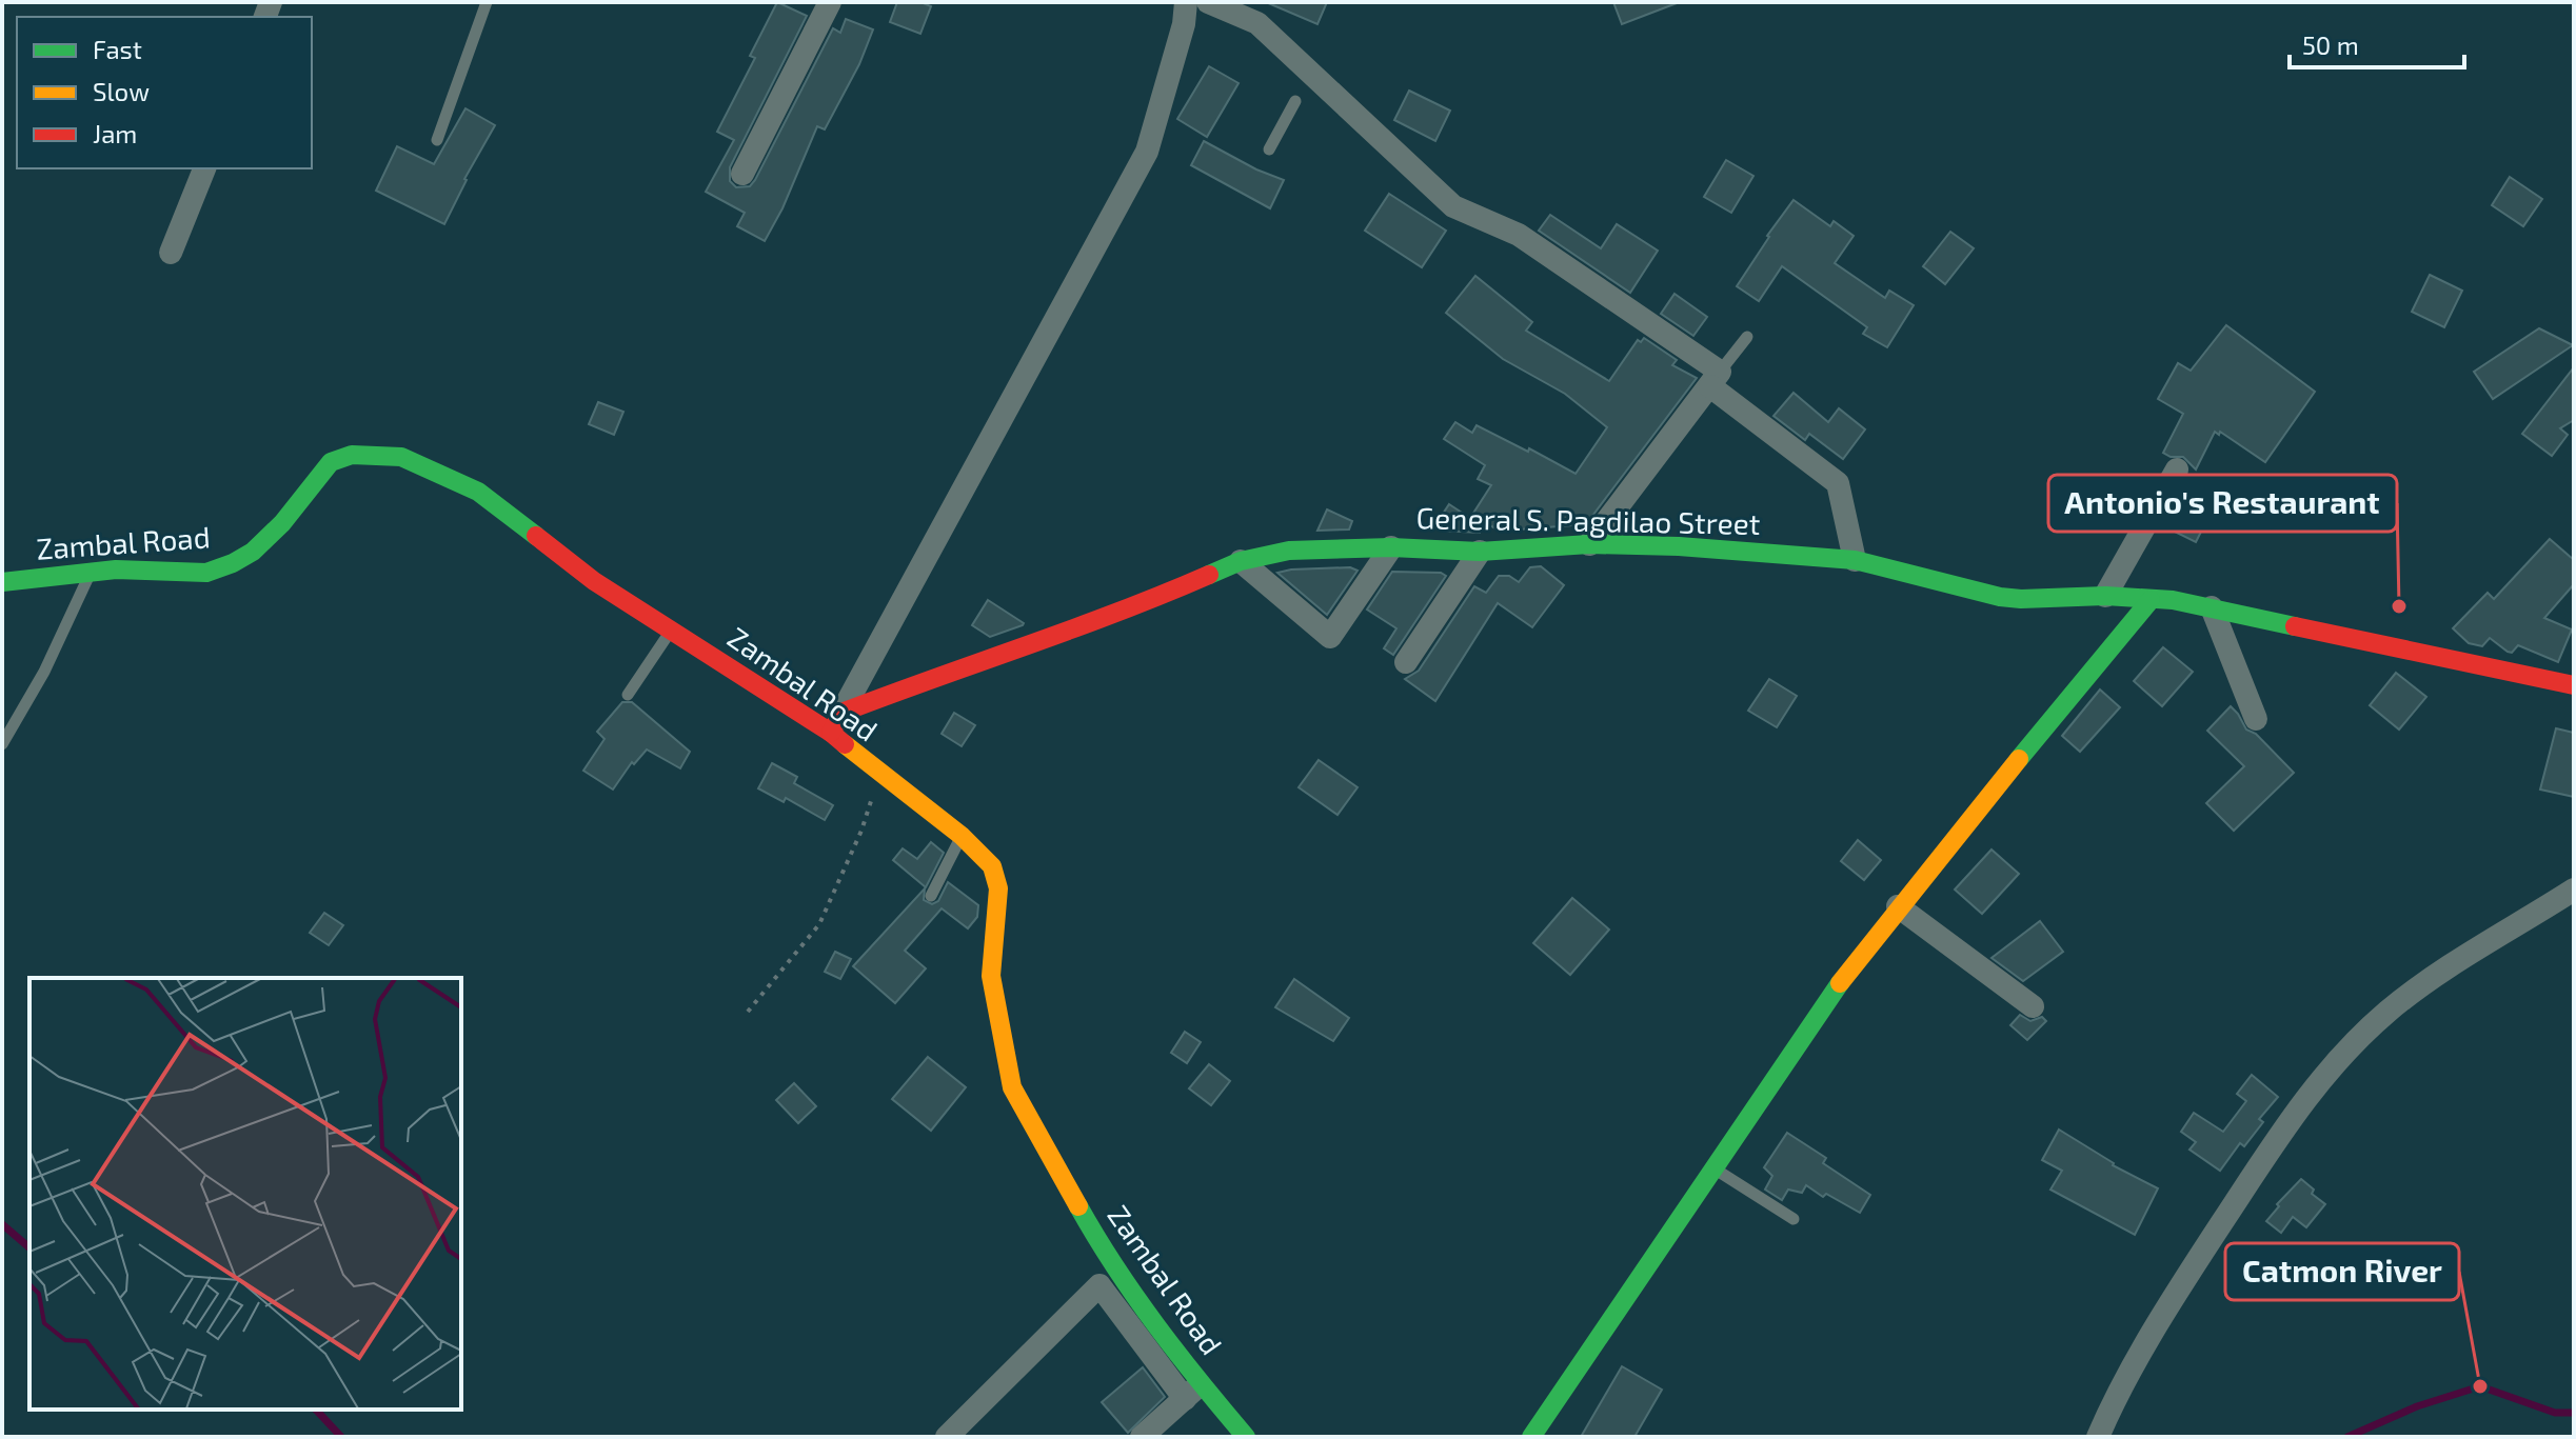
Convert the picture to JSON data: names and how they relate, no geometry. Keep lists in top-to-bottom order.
{
  "streets": {
    "street": ["General S. Pagdilao Street", "Zambal Road"]
  },
  "crossings": [
    ["General S. Pagdilao Street", "Zambal Road"]
  ],
  "places": ["Antonio's Restaurant", "Catmon River"],
  "legend": ["Fast", "Slow", "Jam"],
  "scale_bar": "50 m"
}
